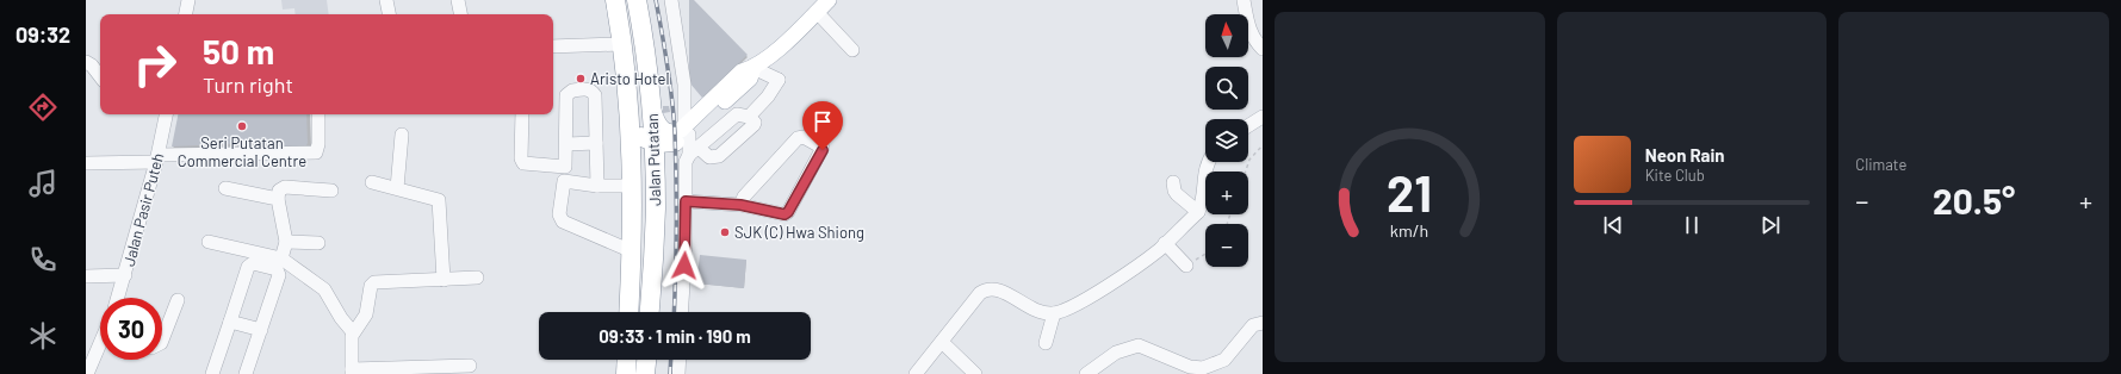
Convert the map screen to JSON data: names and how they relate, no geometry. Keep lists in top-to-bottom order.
{
  "streets": {
    "highway": ["Jalan Putatan"],
    "street": ["Jalan Pasir Puteh"]
  },
  "places": ["Aristo Hotel", "Seri Putatan Commercial Centre", "SJK (C) Hwa Shiong"],
  "north": "top",
  "page": {
    "tabs": "09:32",
    "tile": "Climate",
    "map_buttons": ["+", "−"],
    "turn": ["50 m", "Turn right"],
    "song": ["Neon Rain", "Kite Club"],
    "heat": ["−", "20.5°", "+"],
    "limit": "30",
    "trip": "09:33 · 1 min · 190 m",
    "gauge": ["21", "km/h"]
  }
}
